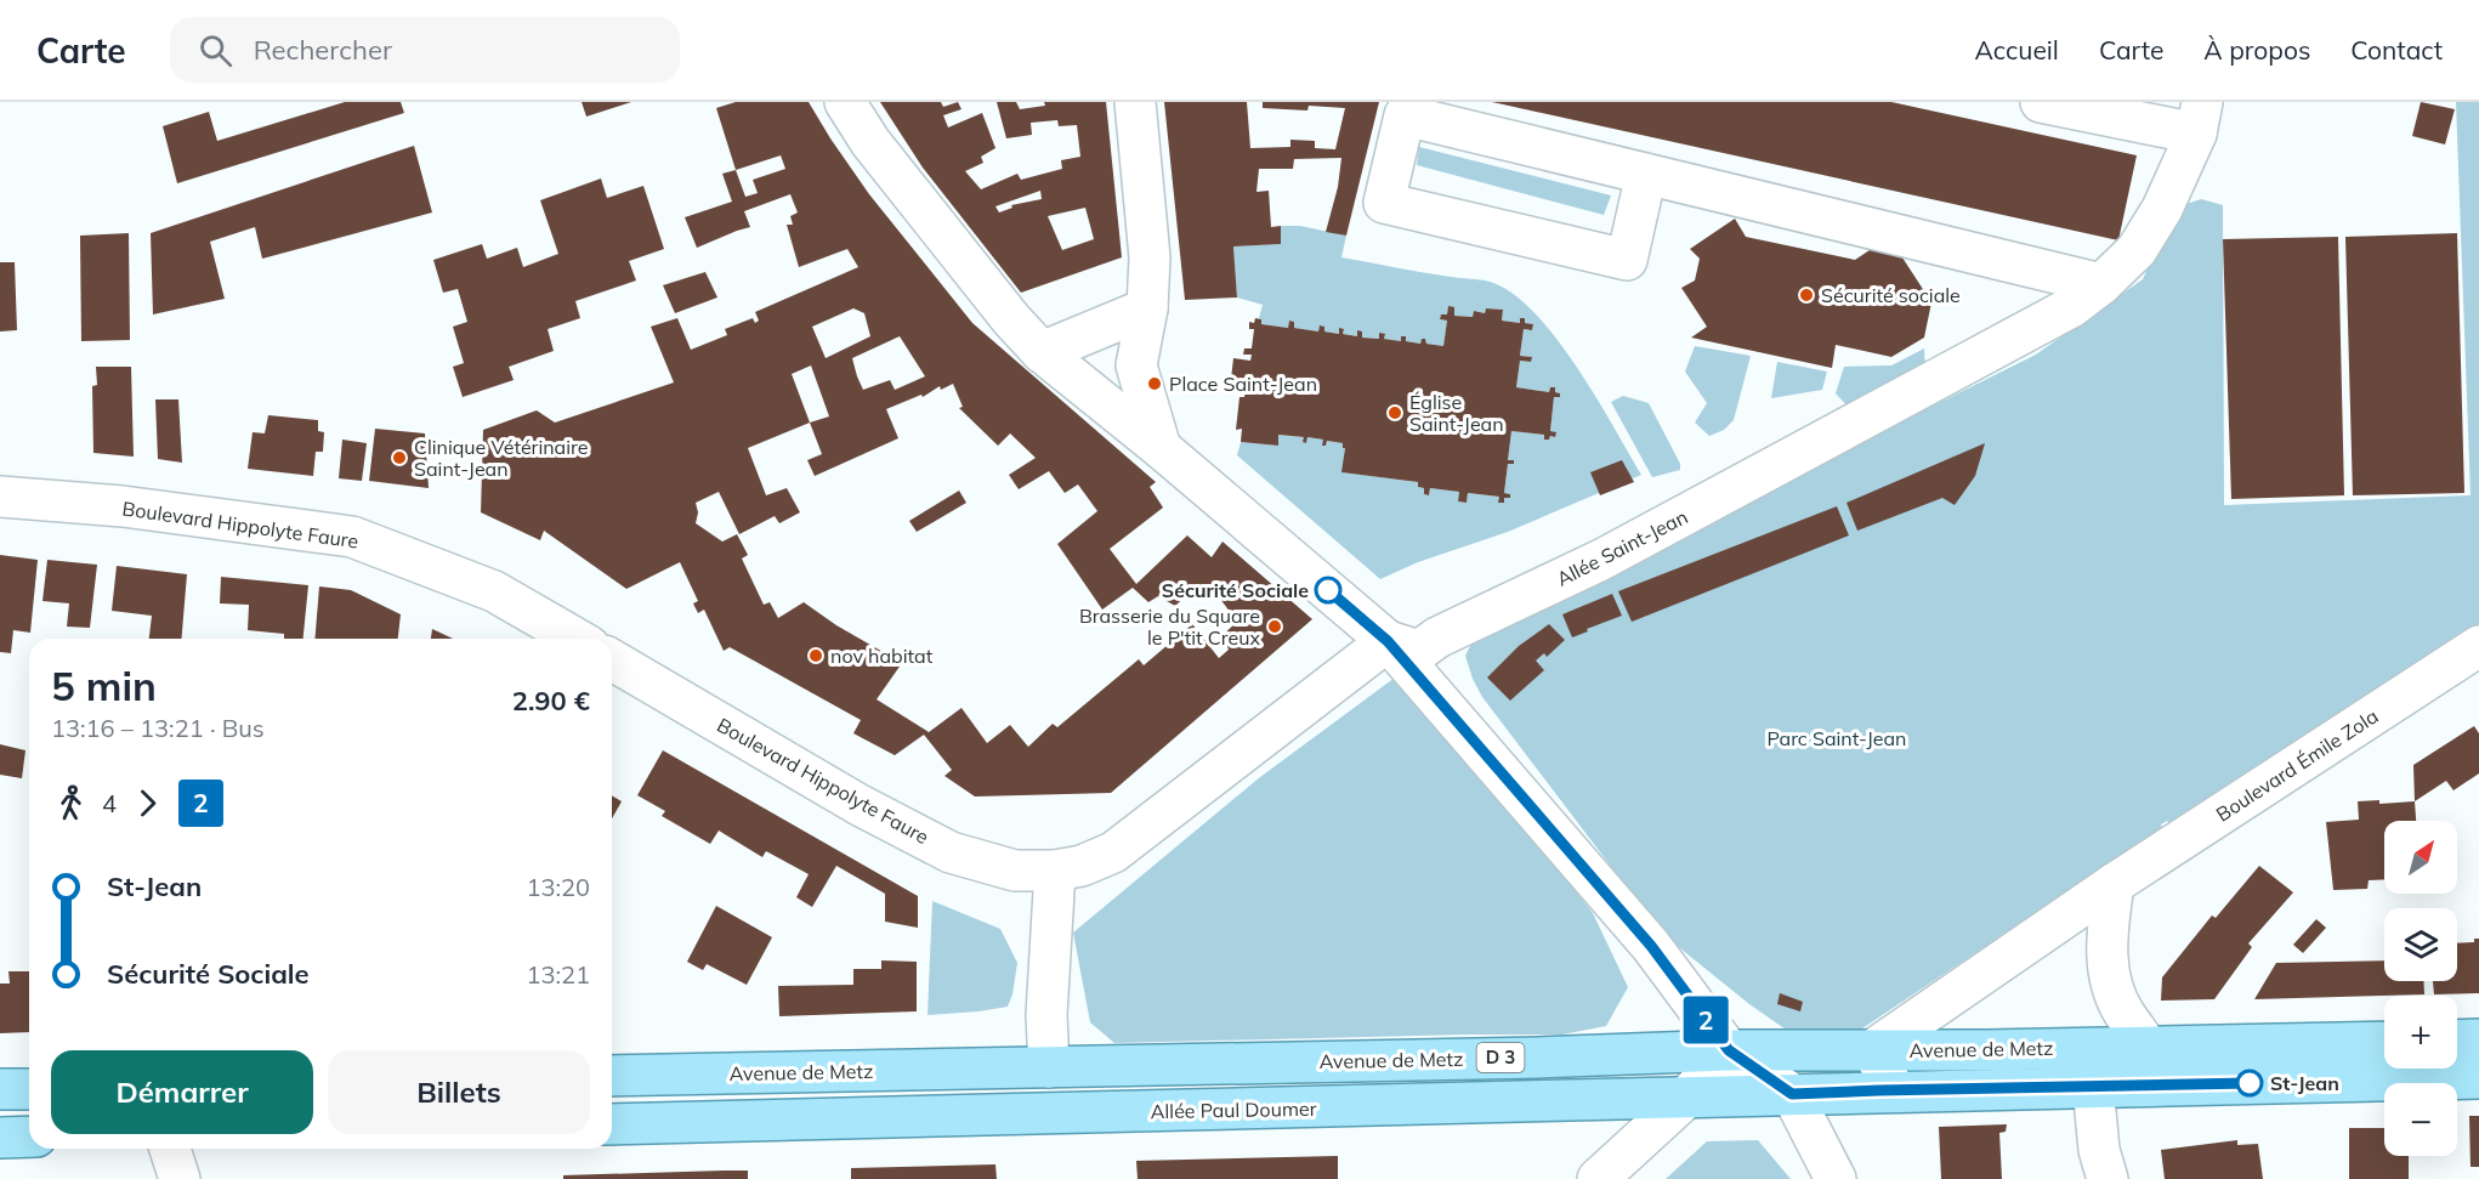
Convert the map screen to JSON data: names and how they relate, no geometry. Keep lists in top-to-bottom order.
{
  "streets": {
    "main road": ["Avenue de Metz", "D 3", "Allée Paul Doumer"],
    "street": ["Boulevard Hippolyte Faure", "Allée Saint-Jean", "Boulevard Émile Zola"]
  },
  "crossings": [
    ["Boulevard Hippolyte Faure", "Allée Saint-Jean"],
    ["Boulevard Émile Zola", "Avenue de Metz"],
    ["Avenue de Metz", "Allée Paul Doumer"]
  ],
  "parks": ["Parc Saint-Jean"],
  "places": [
    "Sécurité sociale",
    "Place Saint-Jean",
    "Église Saint-Jean",
    "Clinique Vétérinaire Saint-Jean",
    "Sécurité Sociale",
    "Brasserie du Square le P'tit Creux",
    "nov habitat",
    "St-Jean"
  ],
  "lines": ["bus line 2"],
  "north": "top right",
  "page": {
    "header": "Carte",
    "search": "Rechercher",
    "nav": [
      "Accueil",
      "Carte",
      "À propos",
      "Contact"
    ],
    "on_map": "2",
    "heading": ["5 min", "13:16 – 13:21 · Bus", "2.90 €"],
    "legs": ["4", "2"],
    "map_buttons": ["+", "−"],
    "list": [
      {
        "name": "St-Jean",
        "value": "13:20"
      },
      {
        "name": "Sécurité Sociale",
        "value": "13:21"
      }
    ],
    "buttons": ["Démarrer", "Billets"]
  }
}
